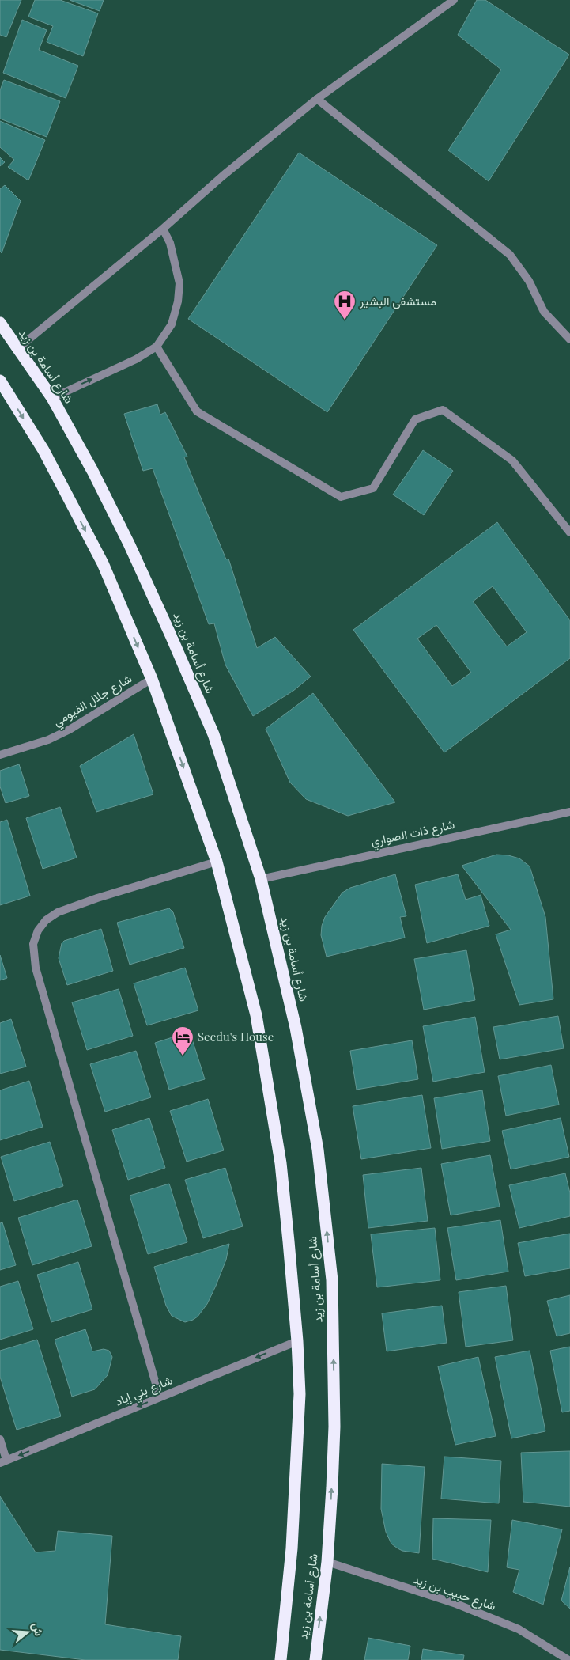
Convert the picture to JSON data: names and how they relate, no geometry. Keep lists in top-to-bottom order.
{
  "streets": {
    "highway": ["شارع أسامة بن زيد"],
    "street": [
      "شارع جلال الفيومي",
      "شارع ذات الصواري",
      "شارع بني إياد",
      "شارع حبيب بن زيد"
    ]
  },
  "crossings": [
    ["شارع أسامة بن زيد", "شارع جلال الفيومي"],
    ["شارع أسامة بن زيد", "شارع ذات الصواري"],
    ["شارع أسامة بن زيد", "شارع بني إياد"],
    ["شارع أسامة بن زيد", "شارع حبيب بن زيد"]
  ],
  "one_way": ["شارع بني إياد"],
  "places": {
    "hospital": ["مستشفى البشير"],
    "hotel": ["Seedu's House"]
  },
  "north": "right"
}
